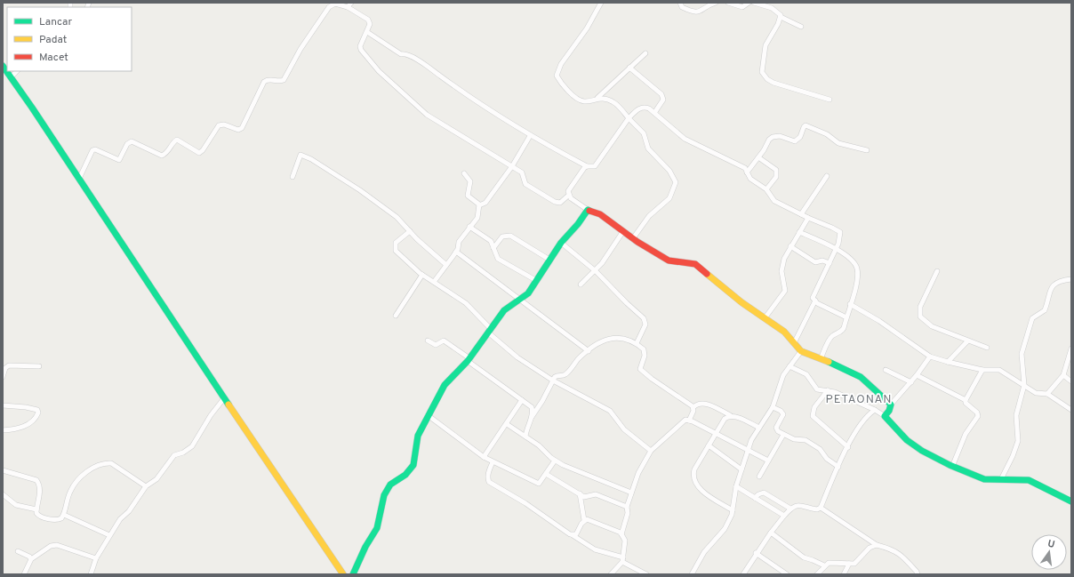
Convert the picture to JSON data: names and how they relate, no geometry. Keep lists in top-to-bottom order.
{
  "districts": ["PETAONAN"],
  "legend": ["Lancar", "Padat", "Macet"],
  "north": "top"
}
